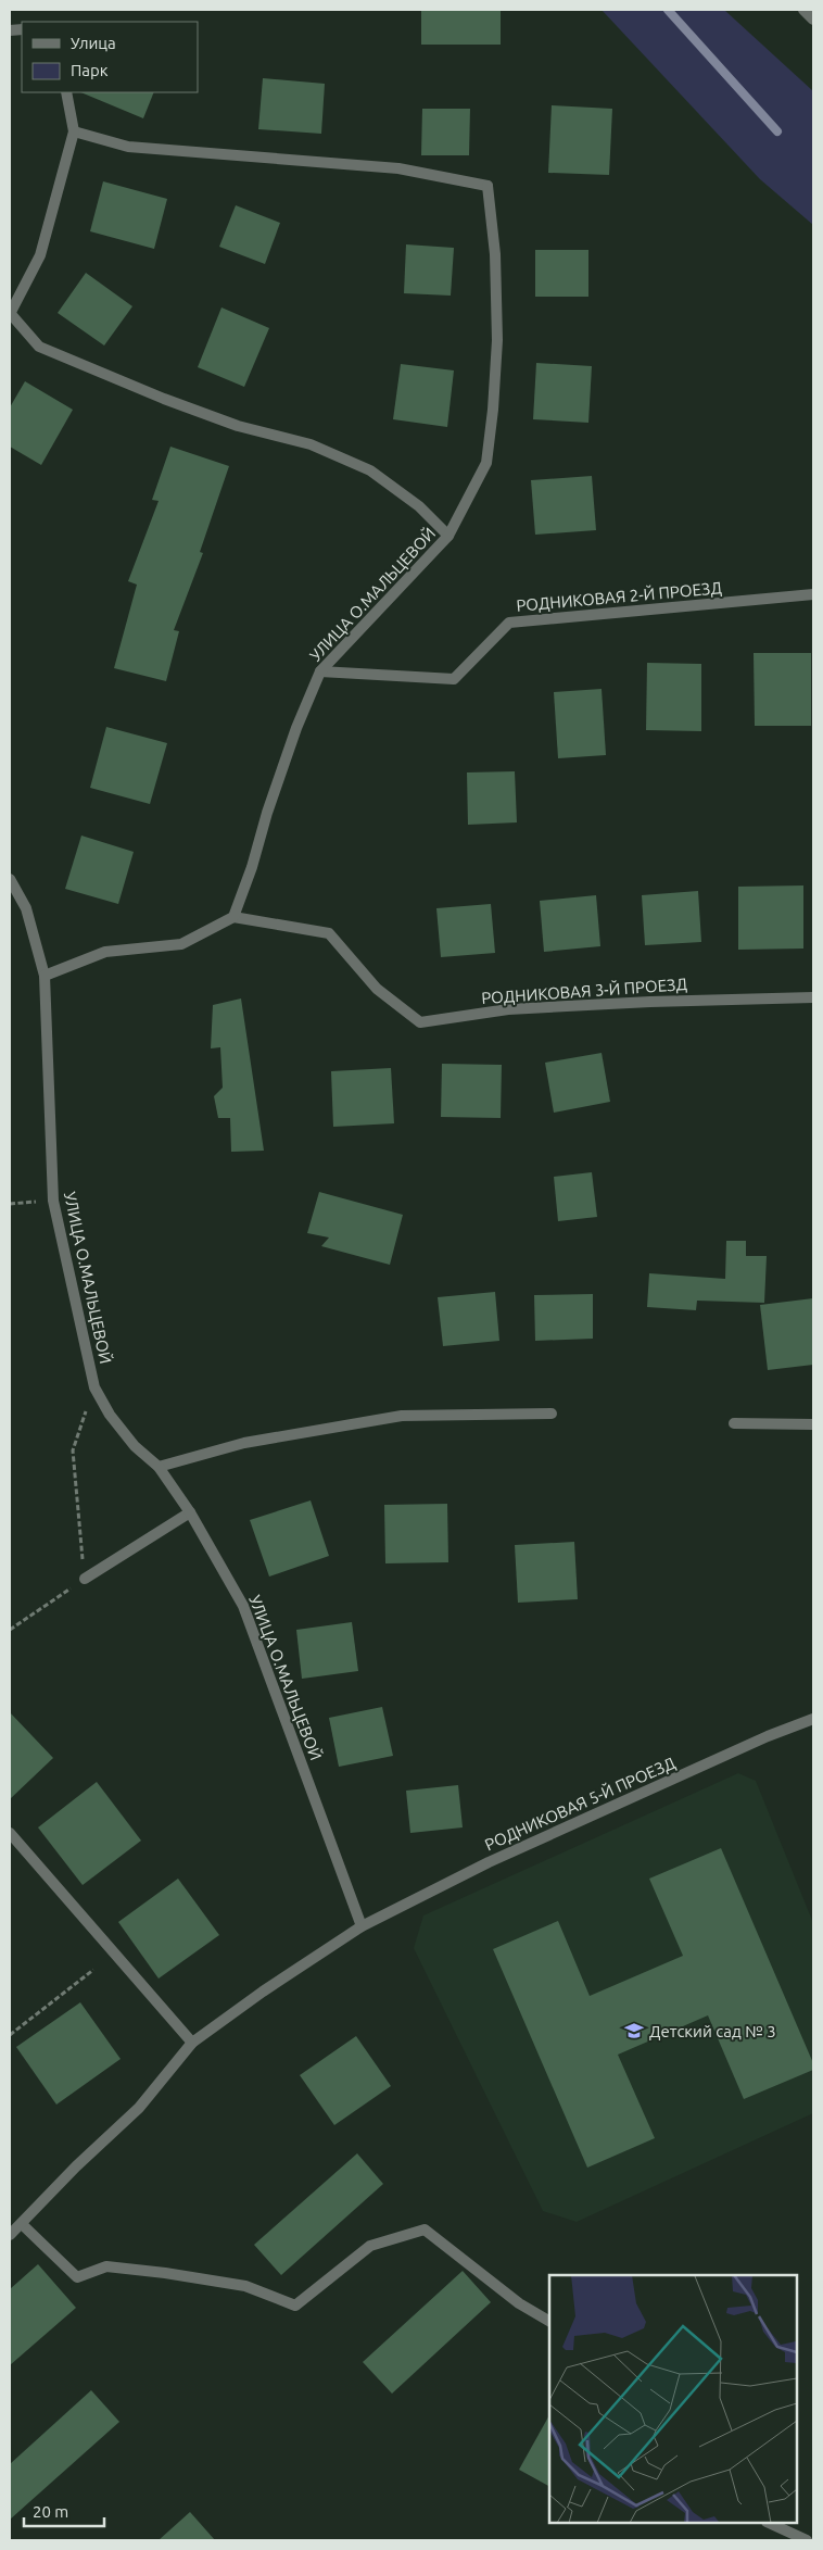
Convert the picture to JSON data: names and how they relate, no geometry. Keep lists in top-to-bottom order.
{
  "streets": {
    "street": [
      "УЛИЦА О.МАЛЬЦЕВОЙ",
      "РОДНИКОВАЯ 2-Й ПРОЕЗД",
      "РОДНИКОВАЯ 3-Й ПРОЕЗД",
      "РОДНИКОВАЯ 5-Й ПРОЕЗД"
    ]
  },
  "crossings": [
    ["УЛИЦА О.МАЛЬЦЕВОЙ", "РОДНИКОВАЯ 2-Й ПРОЕЗД"],
    ["УЛИЦА О.МАЛЬЦЕВОЙ", "РОДНИКОВАЯ 3-Й ПРОЕЗД"],
    ["УЛИЦА О.МАЛЬЦЕВОЙ", "РОДНИКОВАЯ 5-Й ПРОЕЗД"]
  ],
  "places": {
    "school or university": ["Детский сад № 3"]
  },
  "legend": ["Улица", "Парк"],
  "scale_bar": "20 m"
}
